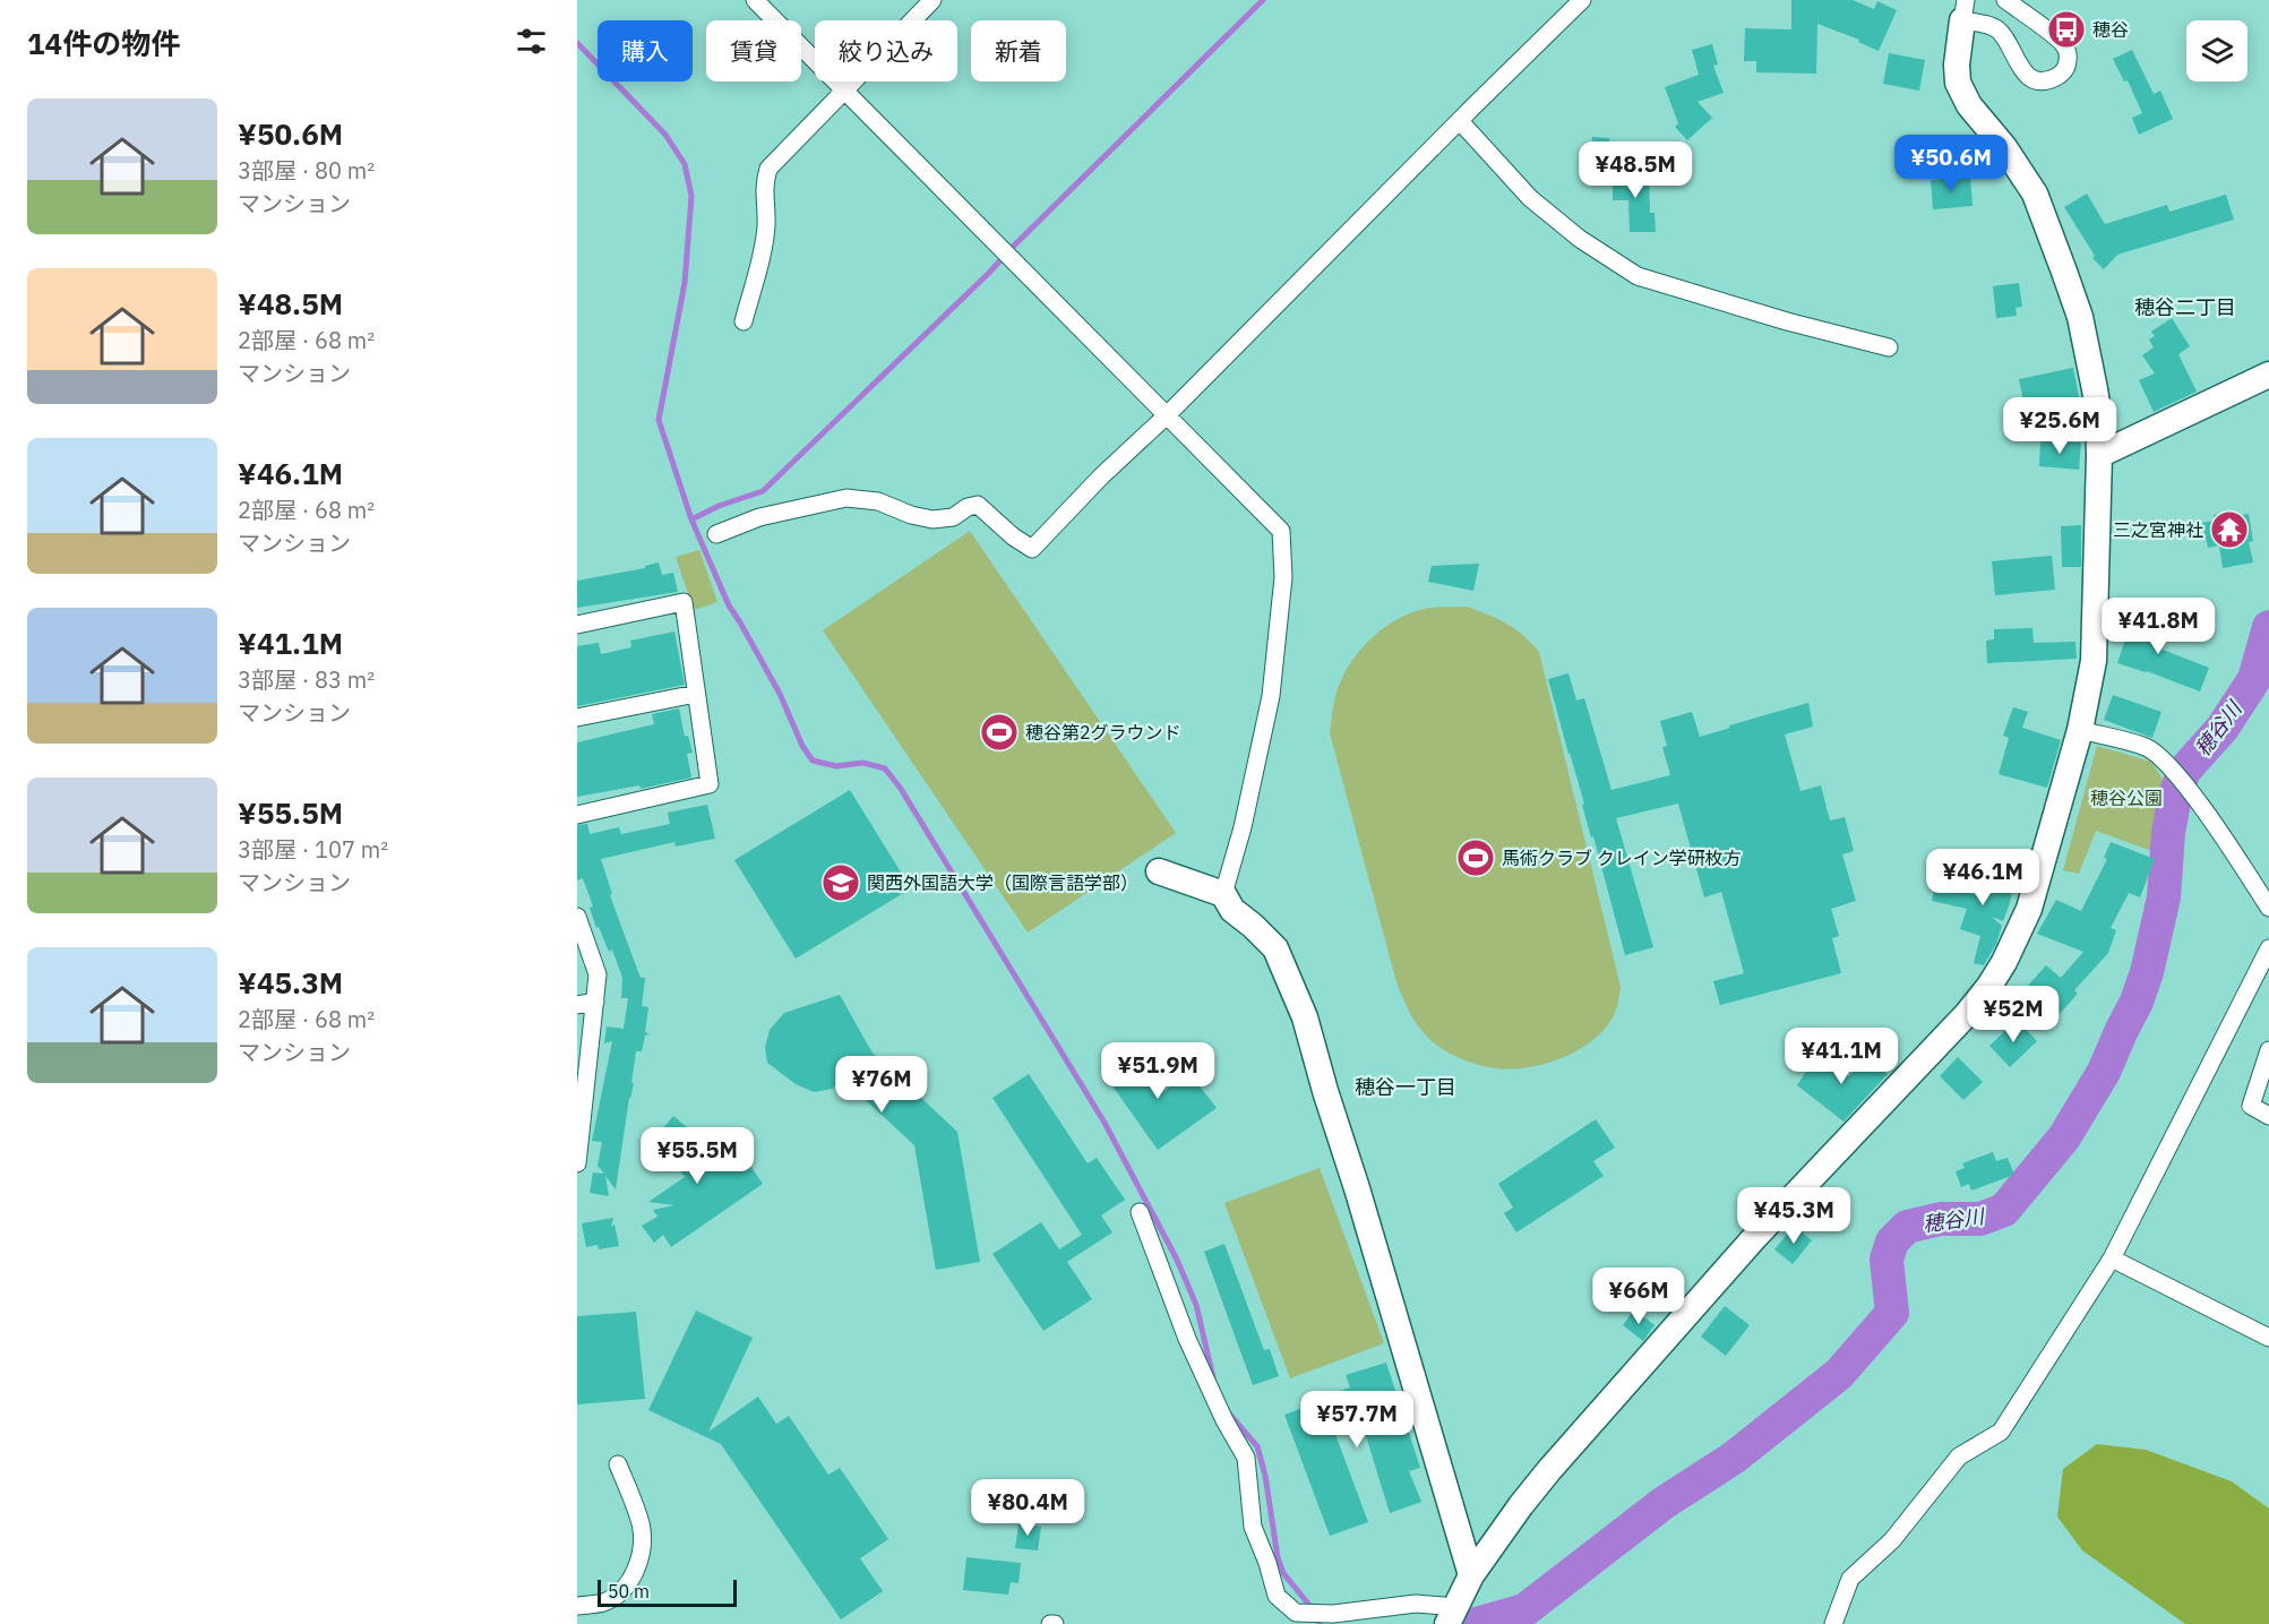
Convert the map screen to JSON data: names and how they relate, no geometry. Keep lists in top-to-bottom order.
{
  "districts": ["穂谷二丁目", "穂谷一丁目"],
  "water": ["穂谷川"],
  "parks": ["穂谷公園"],
  "places": {
    "bus stop": ["穂谷"],
    "temple": ["三之宮神社"],
    "sports": ["穂谷第2グラウンド", "馬術クラブ クレイン学研枚方"],
    "school or university": ["関西外国語大学（国際言語学部）"]
  },
  "scale_bar": "50 m",
  "page": {
    "heading": "14件の物件",
    "chip": [
      "購入",
      "賃貸",
      "絞り込み",
      "新着"
    ],
    "list": [
      {
        "name": "¥50.6M",
        "note": "3部屋 · 80 m² · マンション"
      },
      {
        "name": "¥48.5M",
        "note": "2部屋 · 68 m² · マンション"
      },
      {
        "name": "¥46.1M",
        "note": "2部屋 · 68 m² · マンション"
      },
      {
        "name": "¥41.1M",
        "note": "3部屋 · 83 m² · マンション"
      },
      {
        "name": "¥55.5M",
        "note": "3部屋 · 107 m² · マンション"
      },
      {
        "name": "¥45.3M",
        "note": "2部屋 · 68 m² · マンション"
      }
    ],
    "price": [
      "¥50.6M",
      "¥48.5M",
      "¥25.6M",
      "¥41.8M",
      "¥46.1M",
      "¥52M",
      "¥41.1M",
      "¥51.9M",
      "¥76M",
      "¥55.5M",
      "¥45.3M",
      "¥66M",
      "¥57.7M",
      "¥80.4M"
    ],
    "scale": "50 m"
  }
}
